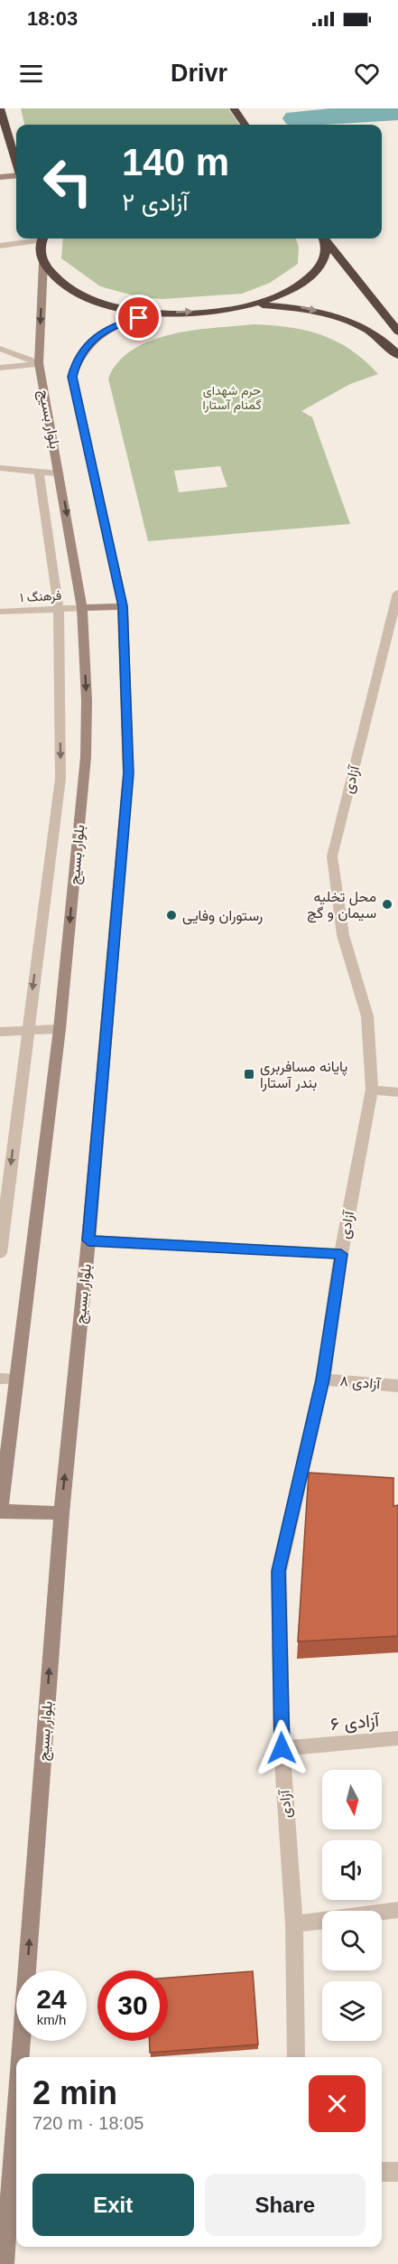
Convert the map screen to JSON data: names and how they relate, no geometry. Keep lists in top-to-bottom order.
{
  "streets": {
    "main road": ["بلوار بسیج"],
    "street": [
      "فرهنگ ۱",
      "آزادی",
      "آزادی ۸",
      "آزادی ۶"
    ]
  },
  "crossings": [
    ["بلوار بسیج", "فرهنگ ۱"],
    ["آزادی", "آزادی ۸"],
    ["آزادی", "آزادی ۶"]
  ],
  "parks": ["حرم شهدای گمنام آستارا"],
  "places": {
    "other": ["محل تخلیه سیمان و گچ", "رستوران وفایی"],
    "transit": ["پایانه مسافربری بندر آستارا"]
  },
  "north": "bottom",
  "page": {
    "status": "18:03",
    "header": "Drivr",
    "turn": ["140 m", "آزادی ۲"],
    "speed": "24 km/h",
    "limit": "30",
    "heading": ["2 min", "720 m · 18:05"],
    "buttons": ["Exit", "Share"]
  }
}
